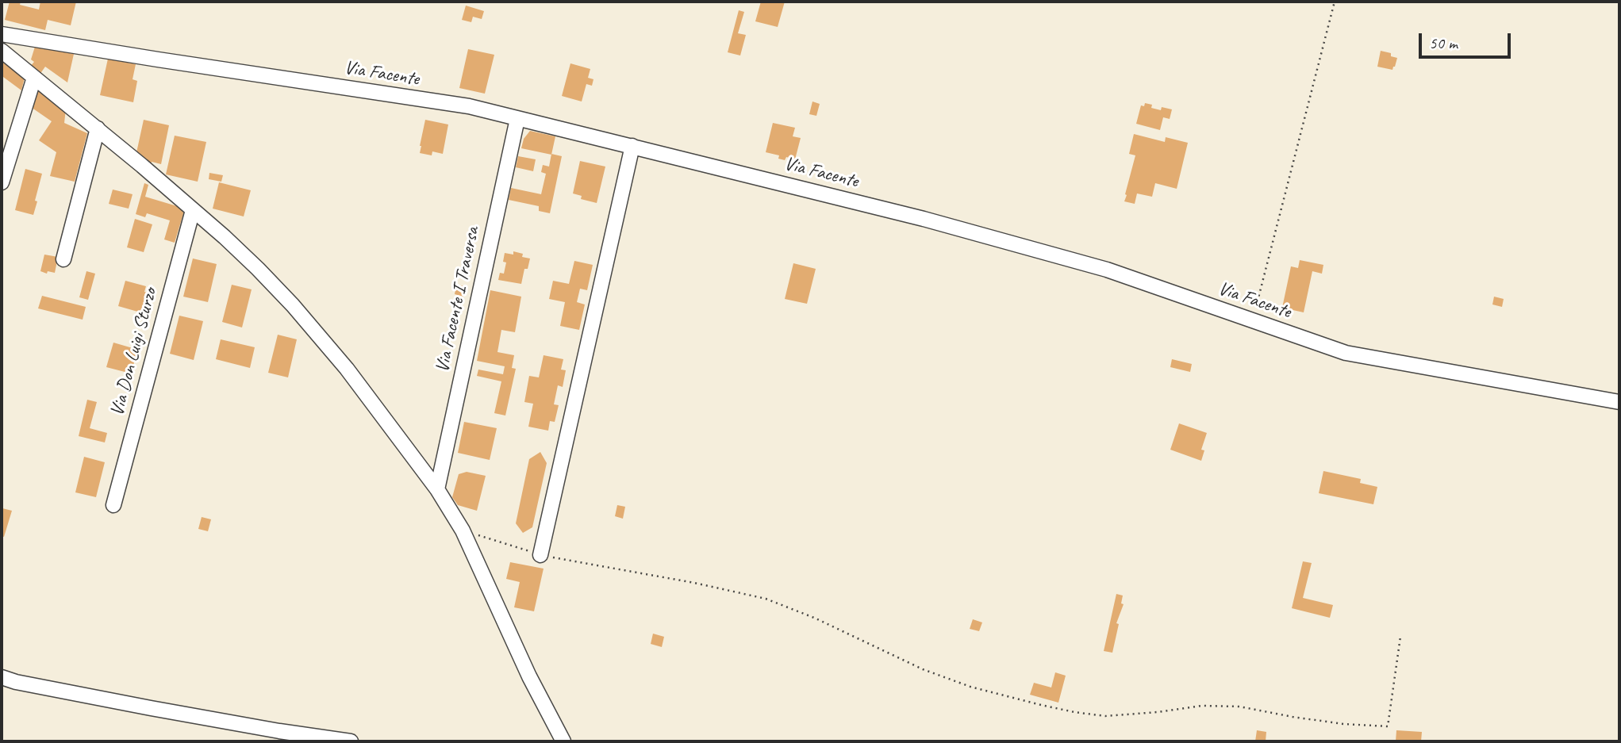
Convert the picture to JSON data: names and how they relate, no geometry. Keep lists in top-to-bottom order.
{
  "streets": {
    "street": ["Via Facente", "Via Facente I Traversa", "Via Don Luigi Sturzo"]
  },
  "crossings": [
    ["Via Facente", "Via Facente I Traversa"]
  ],
  "scale_bar": "50 m"
}
